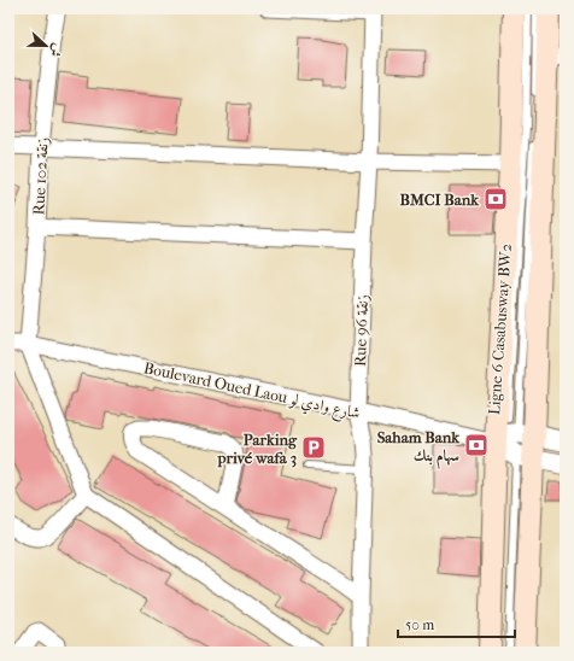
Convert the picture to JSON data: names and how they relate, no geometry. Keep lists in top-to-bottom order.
{
  "streets": {
    "street": ["Rue 102 زنقة", "Rue 96 زنقة", "Boulevard Oued Laou شارع وادي لو"],
    "lane": ["Ligne 6 Casabusway BW2"]
  },
  "crossings": [
    ["Rue 102 زنقة", "Boulevard Oued Laou شارع وادي لو"],
    ["Ligne 6 Casabusway BW2", "Boulevard Oued Laou شارع وادي لو"],
    ["Rue 96 زنقة", "Boulevard Oued Laou شارع وادي لو"]
  ],
  "places": {
    "bank": ["BMCI Bank", "Saham Bank سهام بنك"],
    "parking": ["Parking privé wafa 3"]
  },
  "scale_bar": "50 m",
  "north": "right"
}
